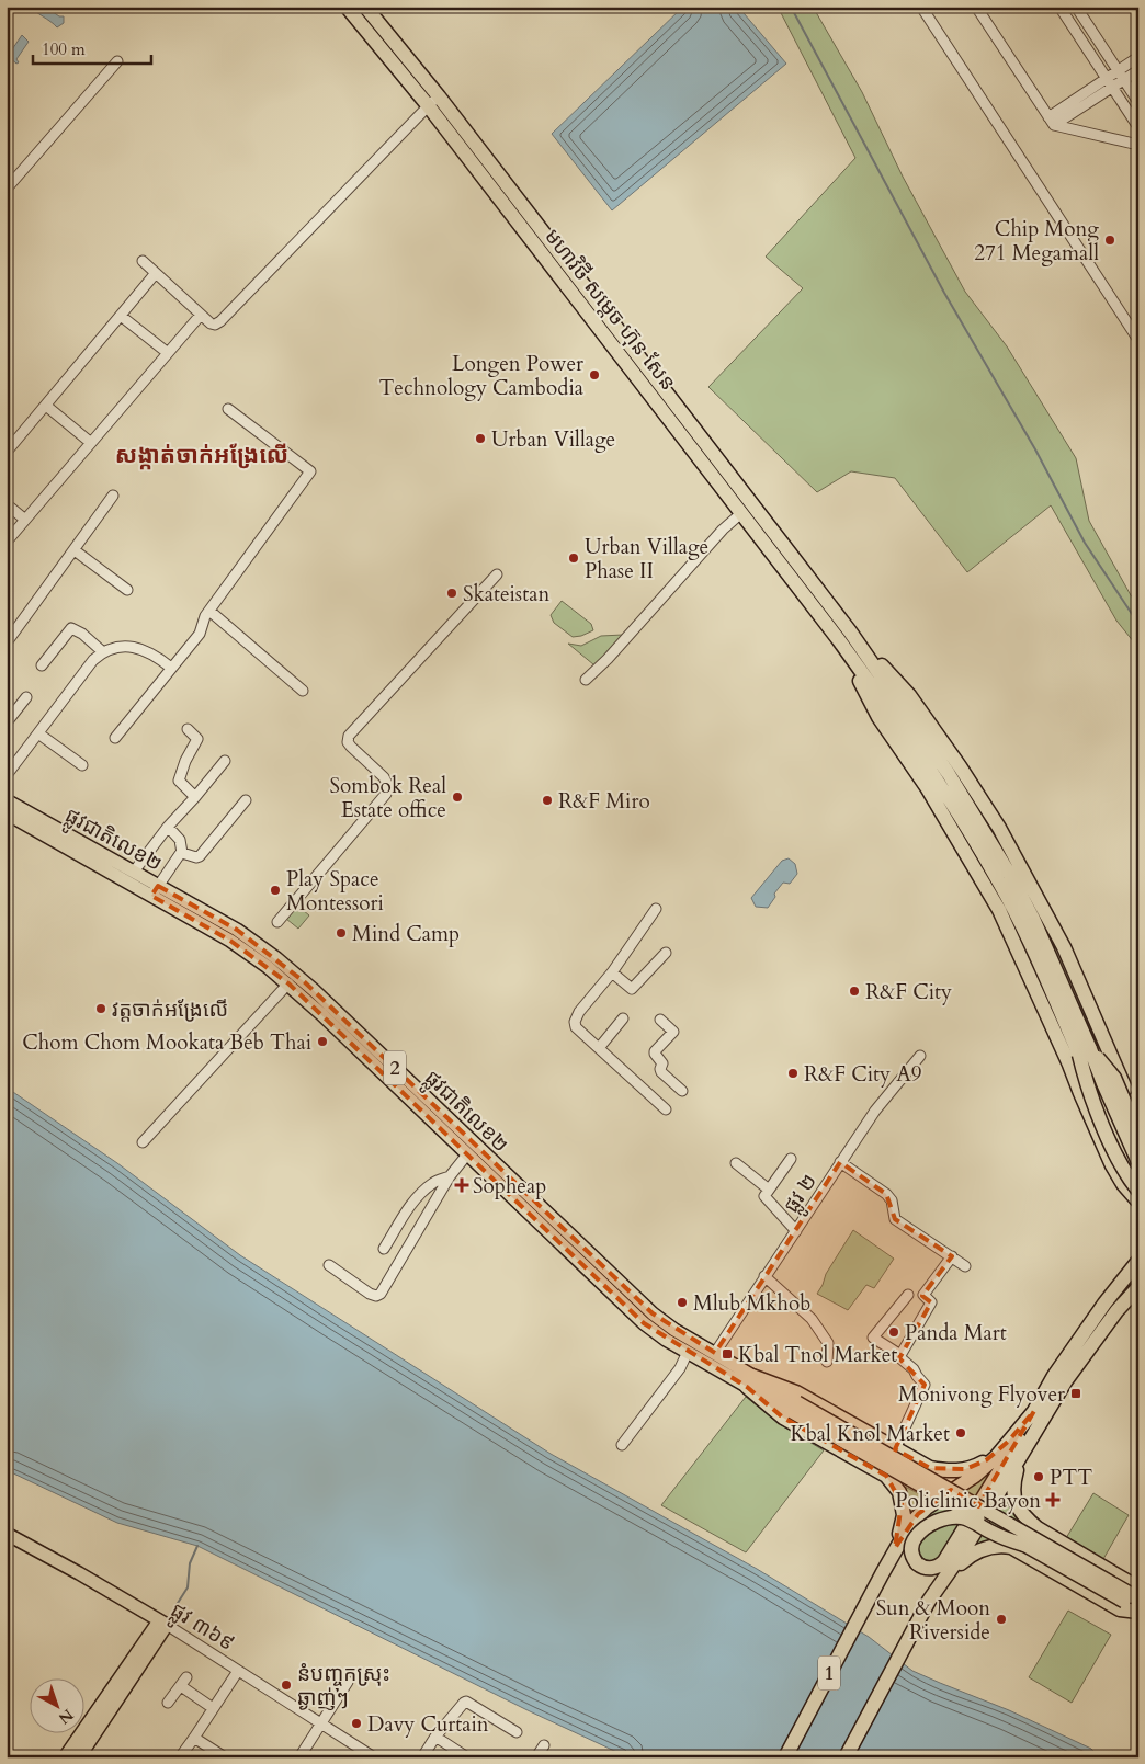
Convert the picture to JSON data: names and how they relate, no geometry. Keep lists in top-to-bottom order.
{
  "streets": {
    "highway": ["មហាវិថី សម្តេច ហ៊ុន សែន", "1"],
    "main road": ["ផ្លូវជាតិលេខ២", "2", "ផ្លូវ ៣៦៩"],
    "street": ["ផ្លូវ ២"]
  },
  "crossings": [
    ["ផ្លូវជាតិលេខ២", "2"],
    ["ផ្លូវជាតិលេខ២", "ផ្លូវ ២"]
  ],
  "districts": ["សង្កាត់ចាក់អង្រែលើ"],
  "places": {
    "other": [
      "Chip Mong 271 Megamall",
      "Longen Power Technology Cambodia",
      "Urban Village",
      "Urban Village Phase II",
      "Skateistan",
      "Sombok Real Estate office",
      "R&F Miro",
      "Play Space Montessori",
      "Mind Camp",
      "R&F City",
      "វត្តចាក់អង្រែលើ",
      "Chom Chom Mookata Beb Thai",
      "R&F City A9",
      "Mlub Mkhob",
      "Panda Mart",
      "Kbal Knol Market",
      "PTT",
      "Sun & Moon Riverside",
      "នំបញ្ចុកស្រុះ ឆ្ងាញ់ៗ",
      "Davy Curtain"
    ],
    "health": ["Sopheap", "Policlinic Bayon"],
    "transit": ["Kbal Tnol Market", "Monivong Flyover"]
  },
  "scale_bar": "100 m",
  "north": "bottom right"
}
